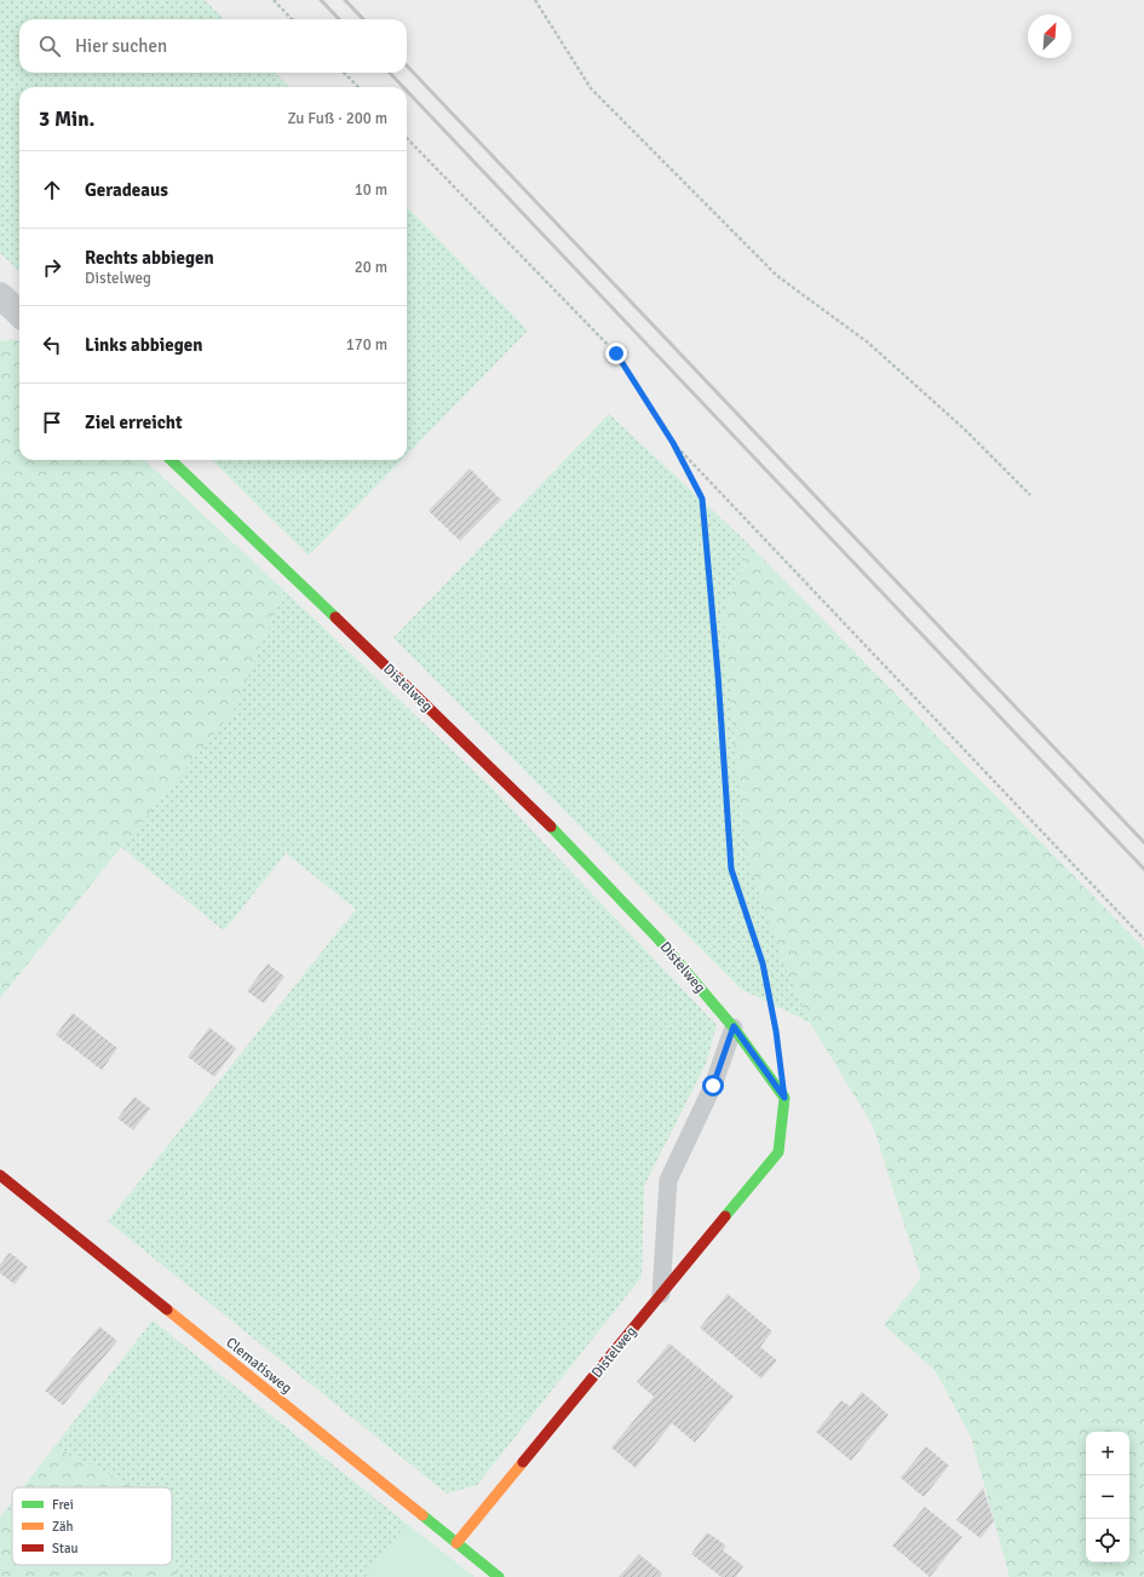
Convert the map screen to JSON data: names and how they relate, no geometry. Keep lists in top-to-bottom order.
{
  "streets": {
    "street": ["Distelweg", "Clematisweg"]
  },
  "crossings": [
    ["Distelweg", "Clematisweg"]
  ],
  "legend": ["Frei", "Zäh", "Stau"],
  "north": "top right",
  "page": {
    "search": "Hier suchen",
    "heading": ["3 Min.", "Zu Fuß · 200 m"],
    "list": [
      ["Geradeaus", "10 m"],
      ["Rechts abbiegen", "Distelweg", "20 m"],
      ["Links abbiegen", "170 m"],
      "Ziel erreicht"
    ],
    "map_buttons": ["+", "−"]
  }
}
